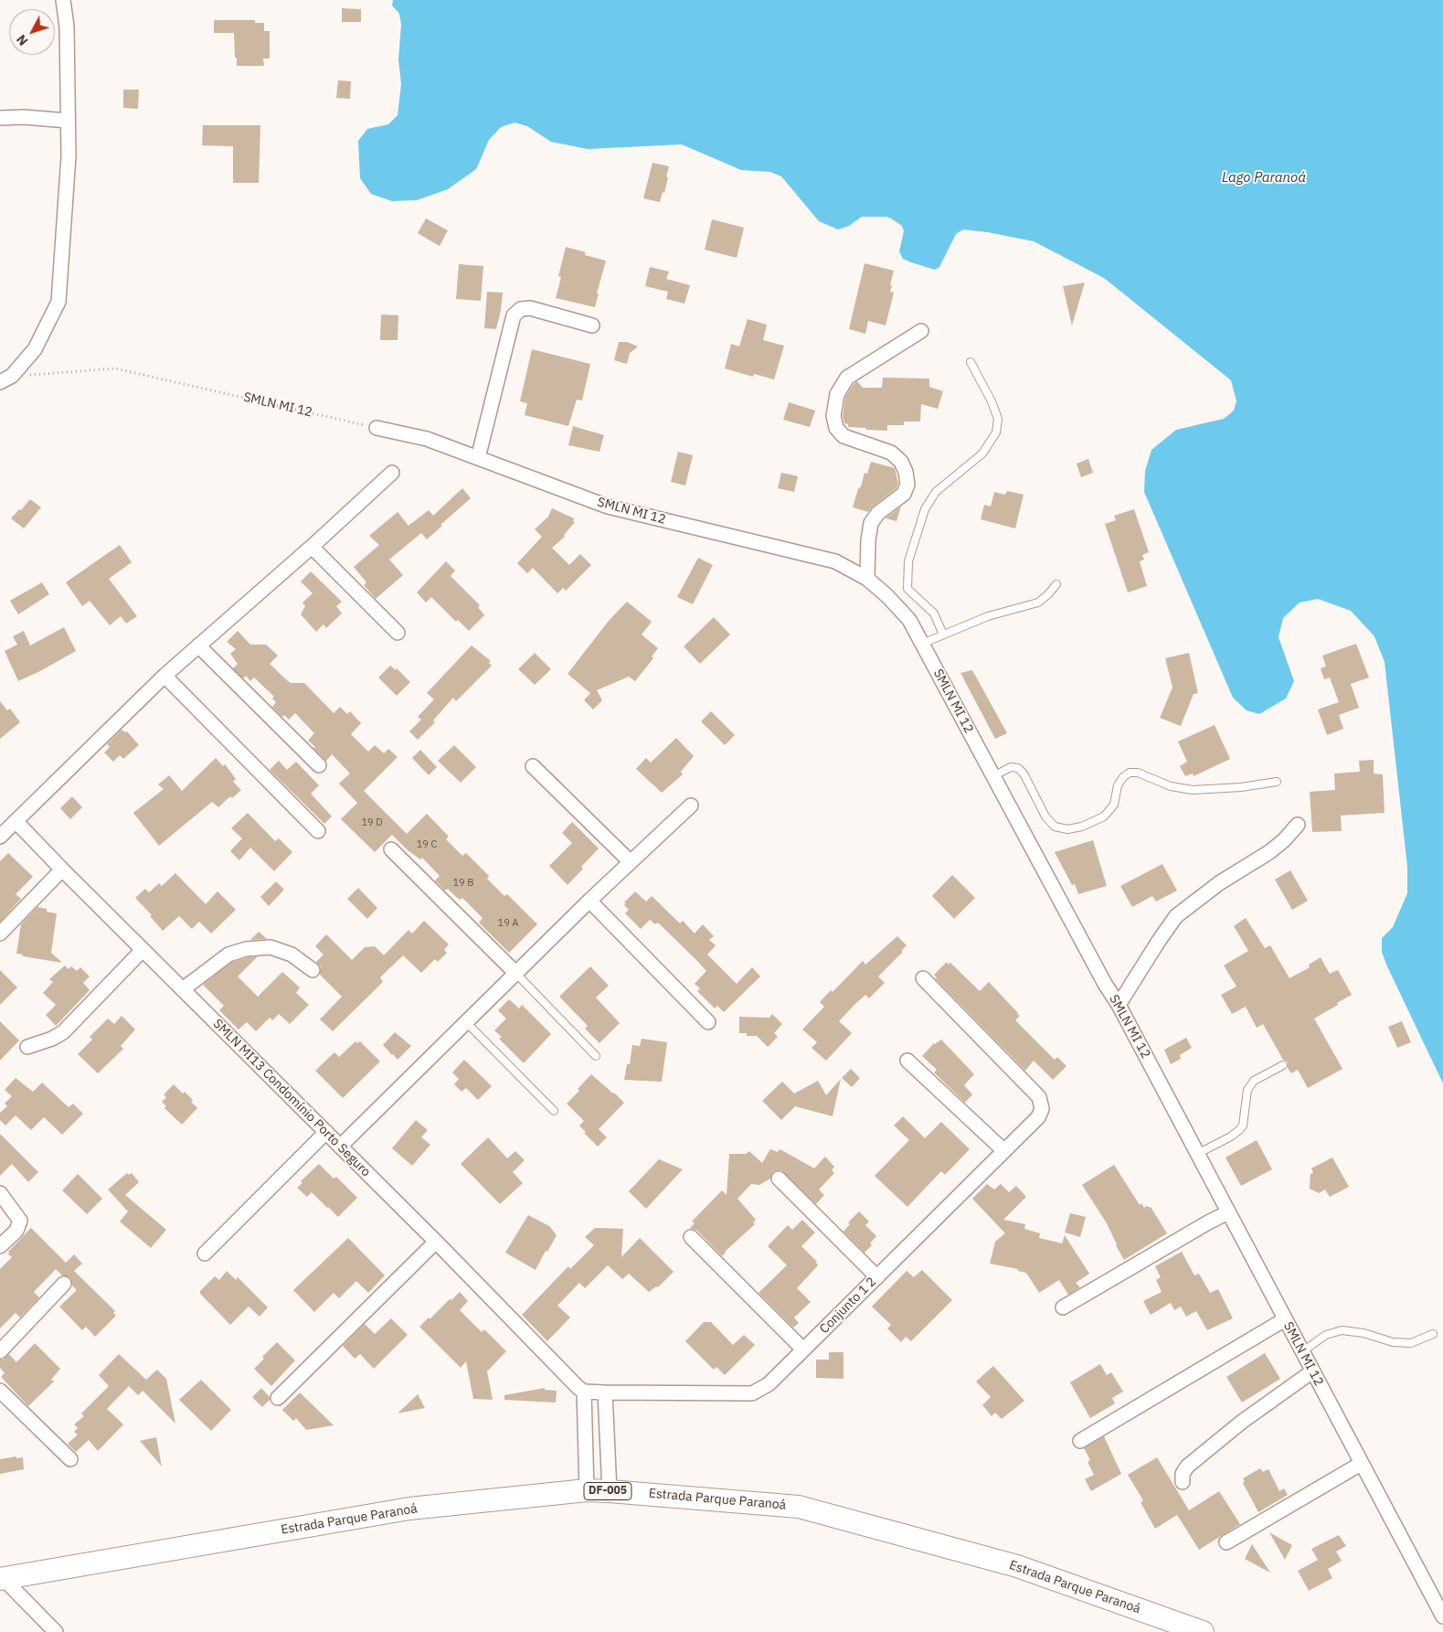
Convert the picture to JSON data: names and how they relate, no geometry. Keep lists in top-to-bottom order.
{
  "streets": {
    "main road": ["DF-005", "Estrada Parque Paranoá"],
    "street": ["SMLN MI 12", "SMLN MI13 Condomínio Porto Seguro", "Conjunto 1 2"]
  },
  "water": ["Lago Paranoá"],
  "house_numbers": [
    "19 D",
    "19 C",
    "19 B",
    "19 A"
  ],
  "north": "bottom left"
}
